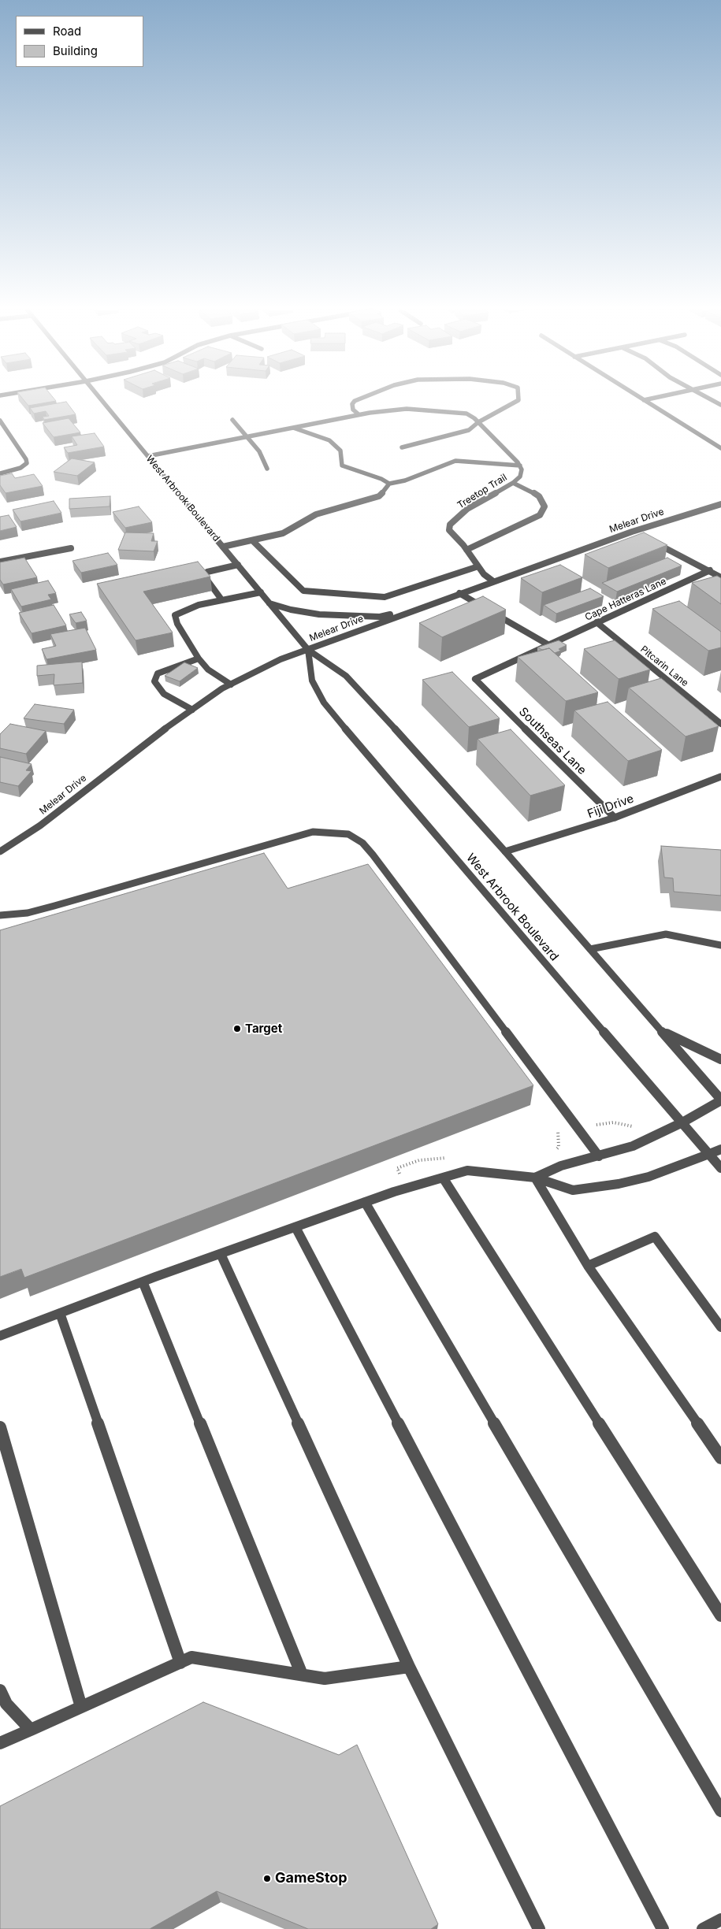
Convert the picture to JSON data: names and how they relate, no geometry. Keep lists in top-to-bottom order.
{
  "streets": {
    "street": [
      "Treetop Trail",
      "West Arbrook Boulevard",
      "Melear Drive",
      "Cape Hatteras Lane",
      "Pitcarin Lane",
      "Southseas Lane",
      "Fiji Drive"
    ]
  },
  "crossings": [
    ["Treetop Trail", "West Arbrook Boulevard"],
    ["Treetop Trail", "Melear Drive"],
    ["West Arbrook Boulevard", "Melear Drive"],
    ["West Arbrook Boulevard", "Fiji Drive"],
    ["Cape Hatteras Lane", "Pitcarin Lane"],
    ["Cape Hatteras Lane", "Southseas Lane"],
    ["Southseas Lane", "Fiji Drive"]
  ],
  "places": ["Target", "GameStop"],
  "legend": ["Road", "Building"]
}
